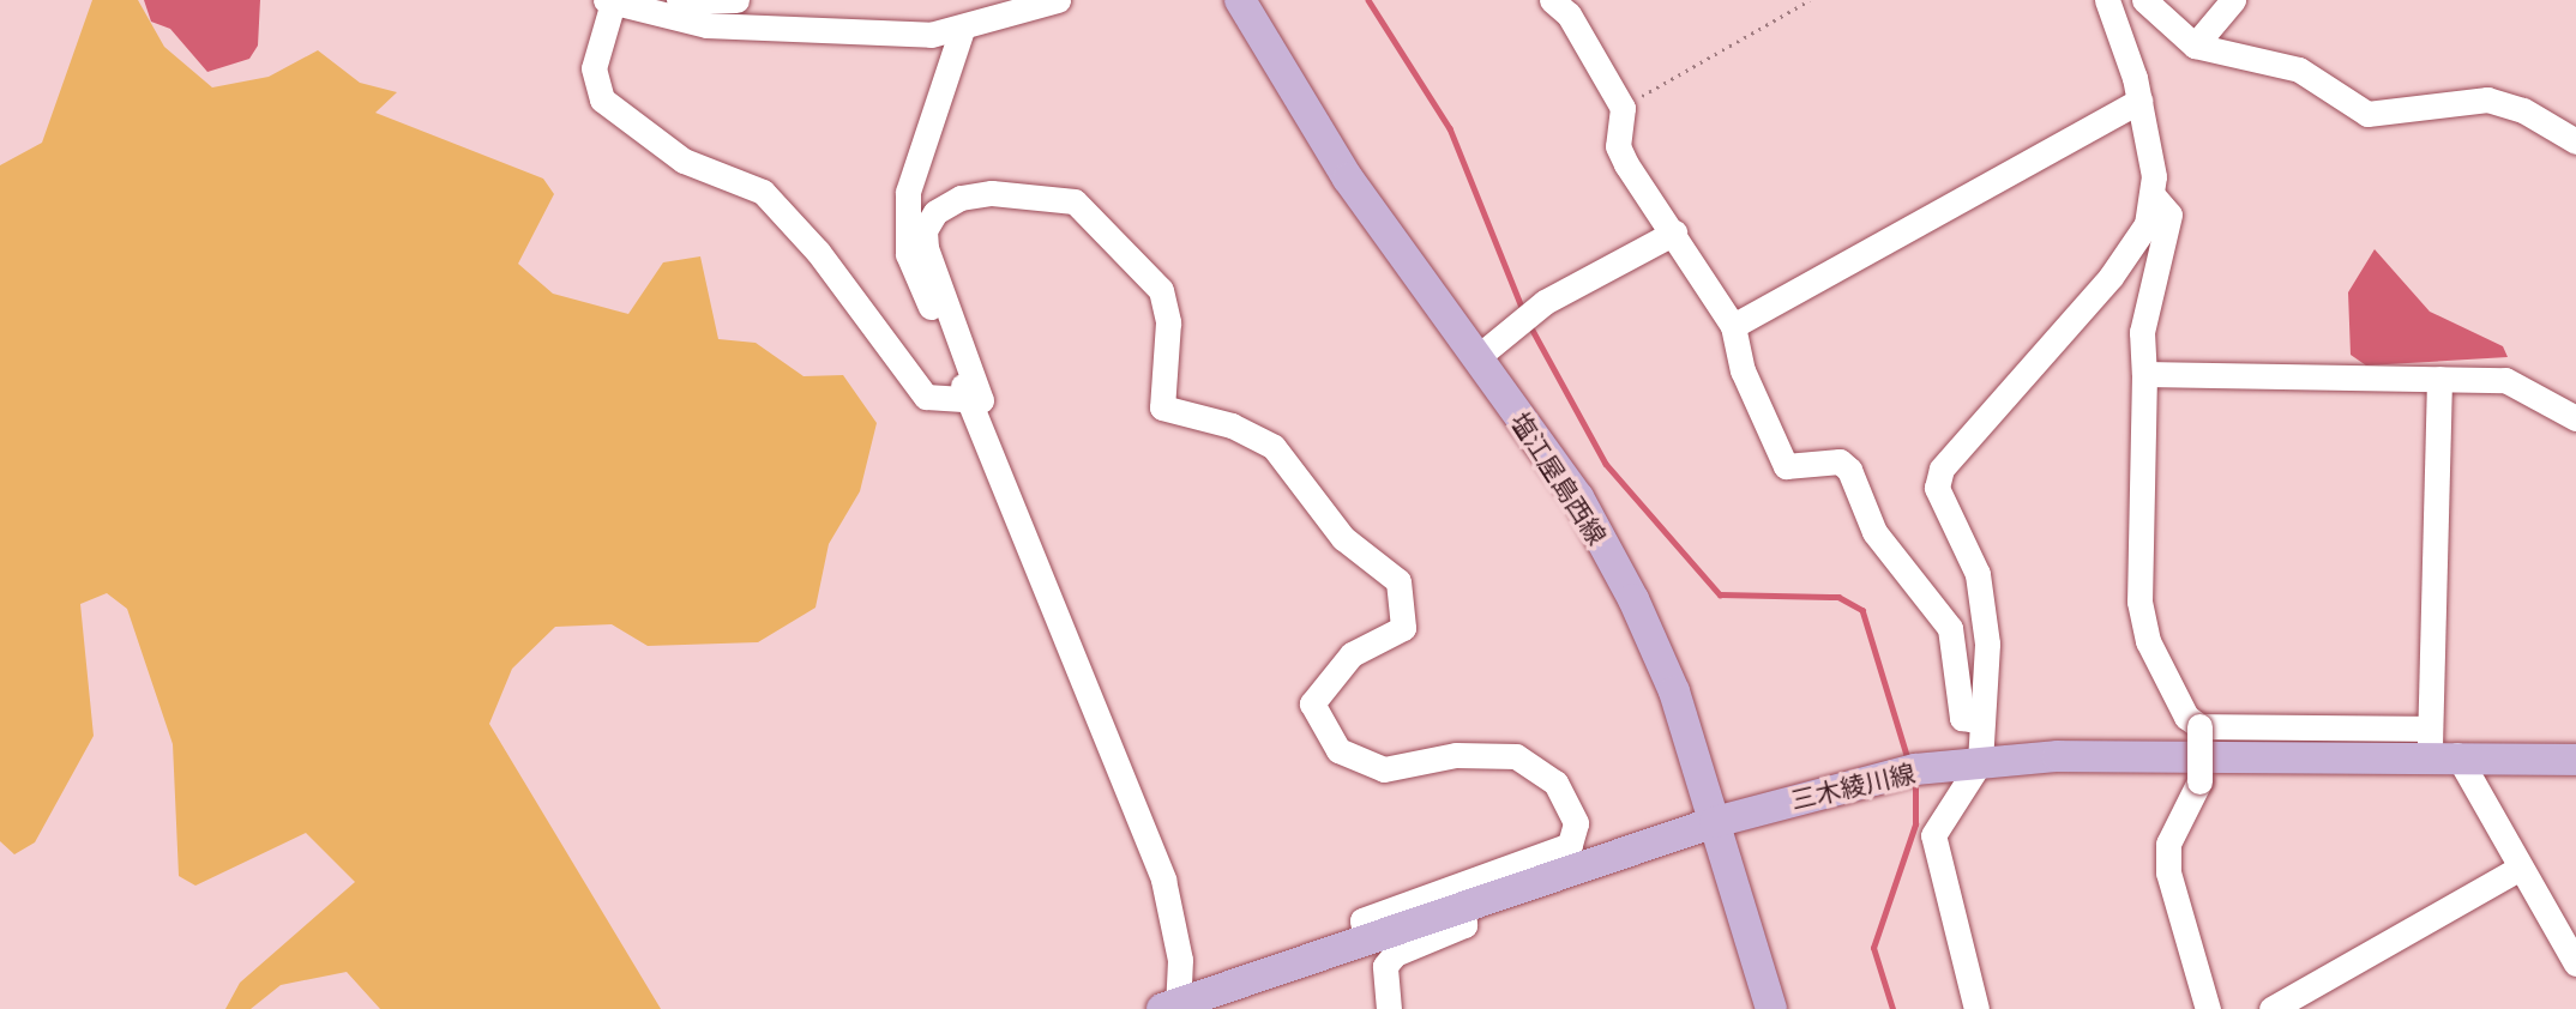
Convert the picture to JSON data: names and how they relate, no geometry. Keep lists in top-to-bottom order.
{
  "streets": {
    "main road": ["塩江屋島西線", "三木綾川線"]
  },
  "crossings": [
    ["塩江屋島西線", "三木綾川線"]
  ]
}
